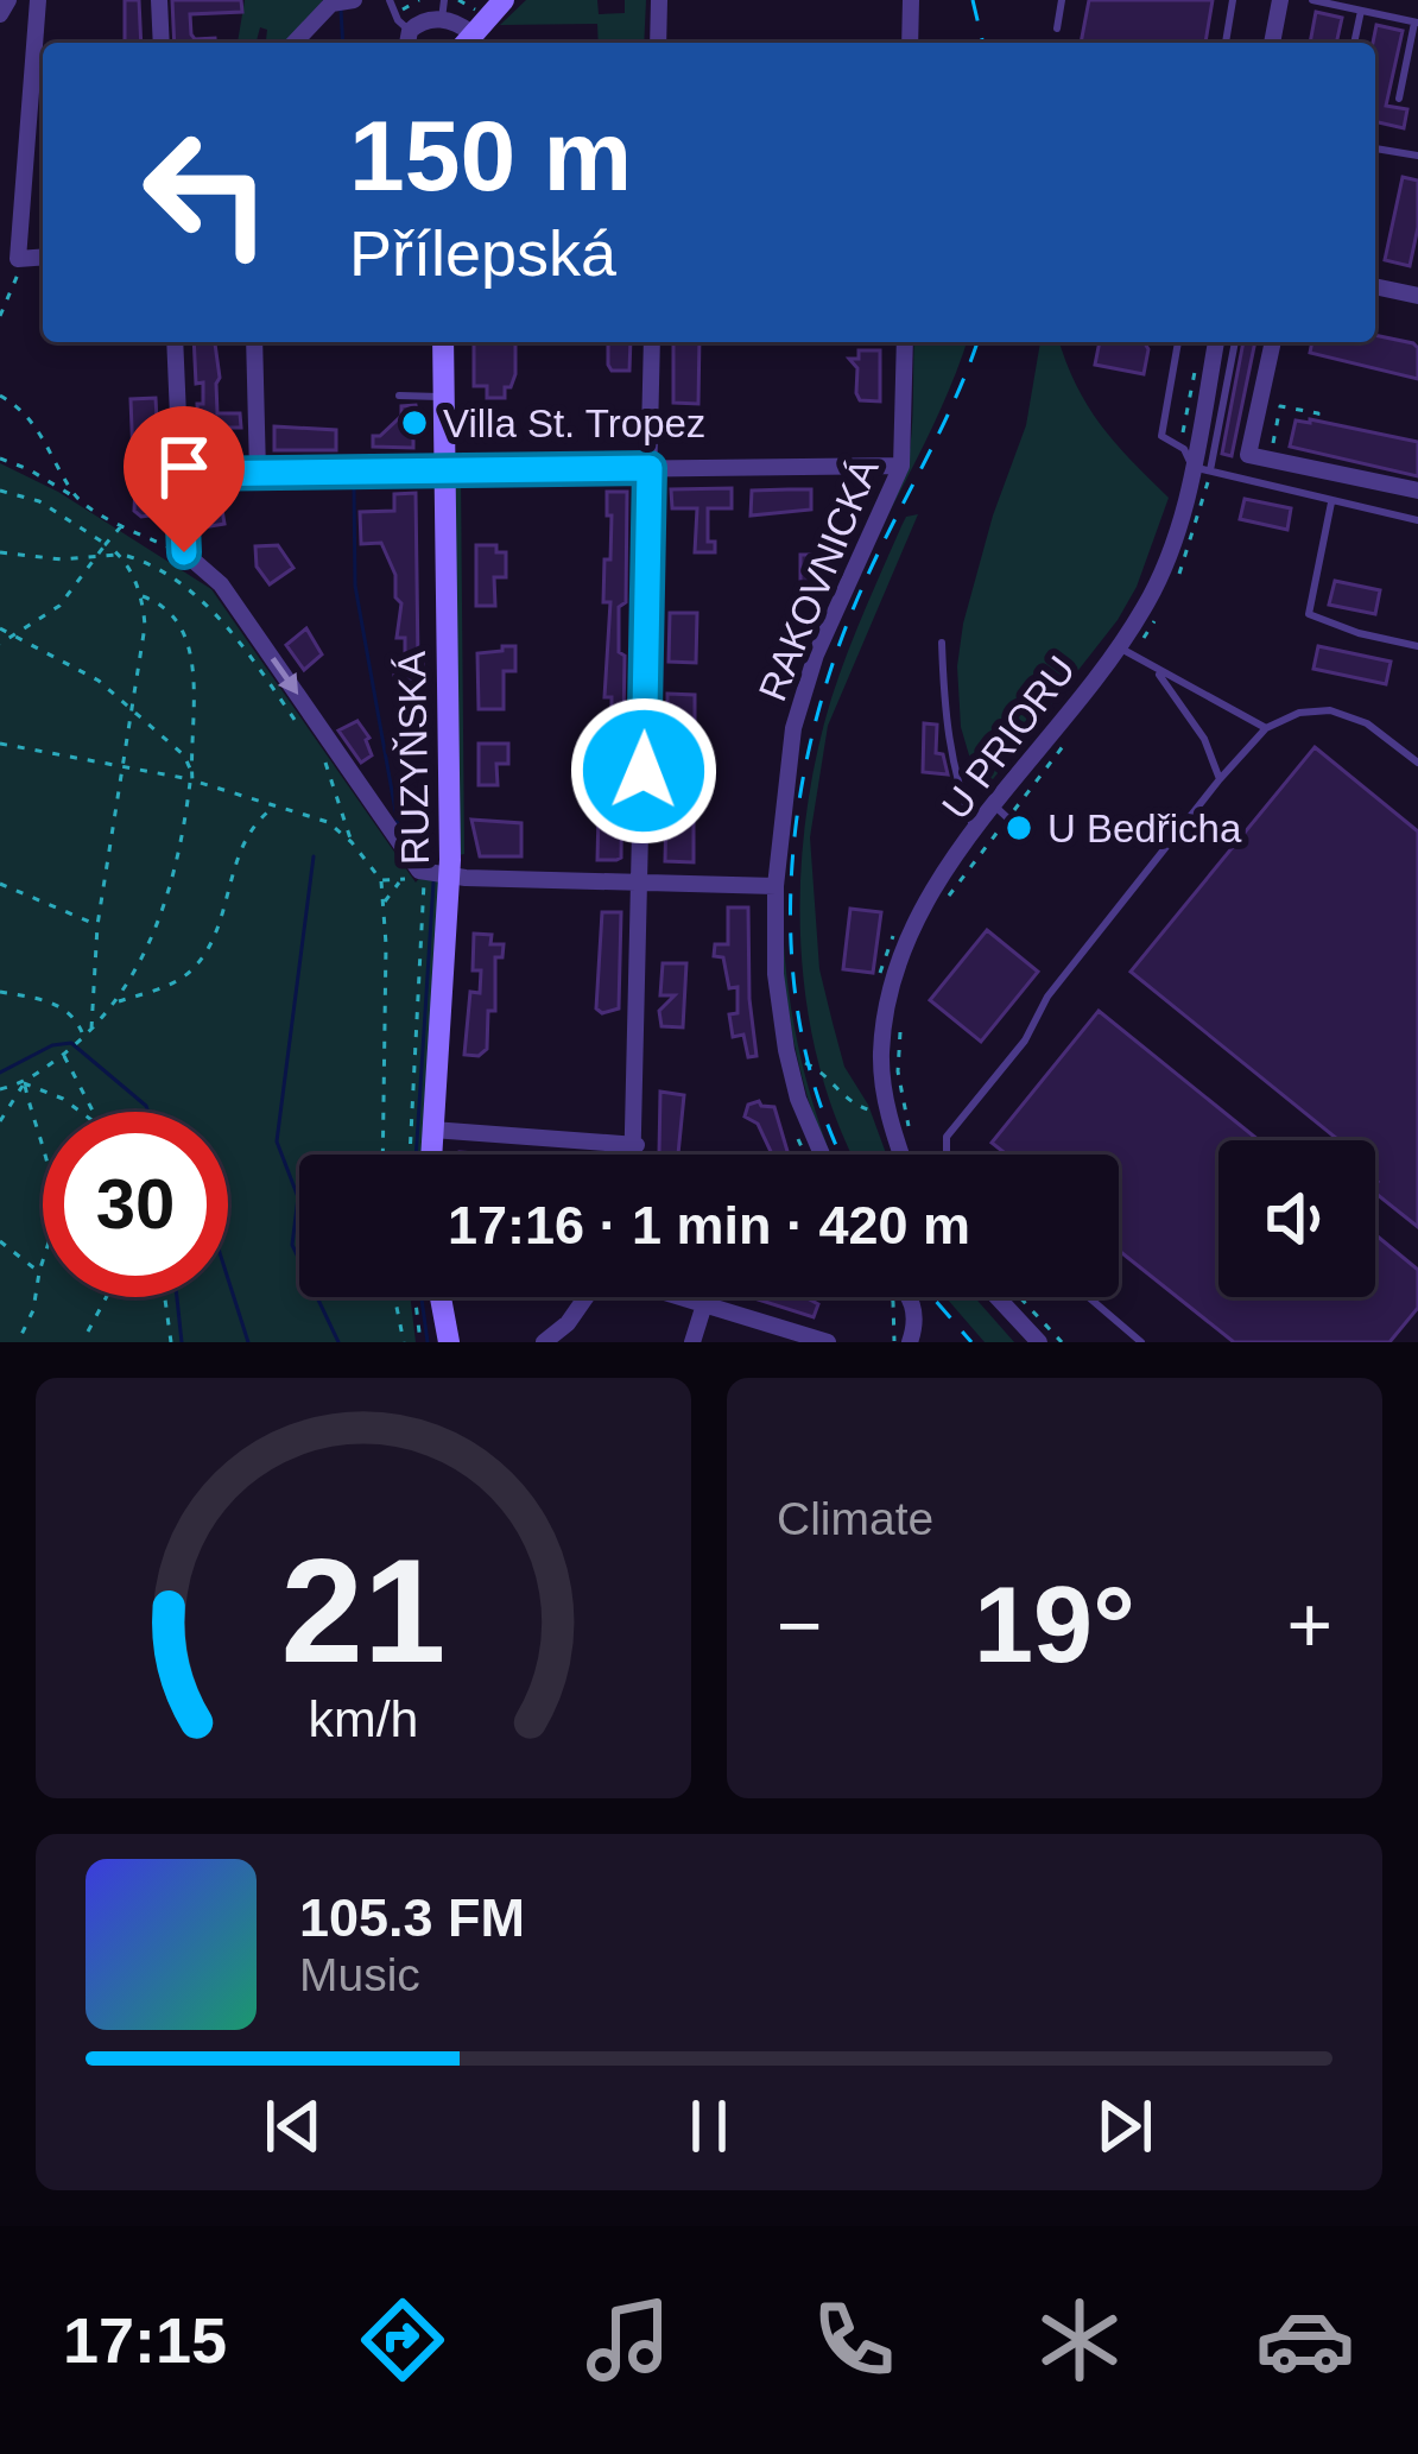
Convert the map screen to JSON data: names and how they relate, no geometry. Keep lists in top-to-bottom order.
{
  "streets": {
    "street": ["RAKOVNICKÁ", "U PRIORU", "RUZYŇSKÁ"]
  },
  "places": ["Villa St. Tropez", "U Bedřicha"],
  "page": {
    "turn": ["150 m", "Přílepská"],
    "limit": "30",
    "trip": "17:16 · 1 min · 420 m",
    "tile": "Climate",
    "heat": ["−", "19°", "+"],
    "song": ["105.3 FM", "Music"],
    "tabs": "17:15",
    "gauge": ["21", "km/h"]
  }
}
